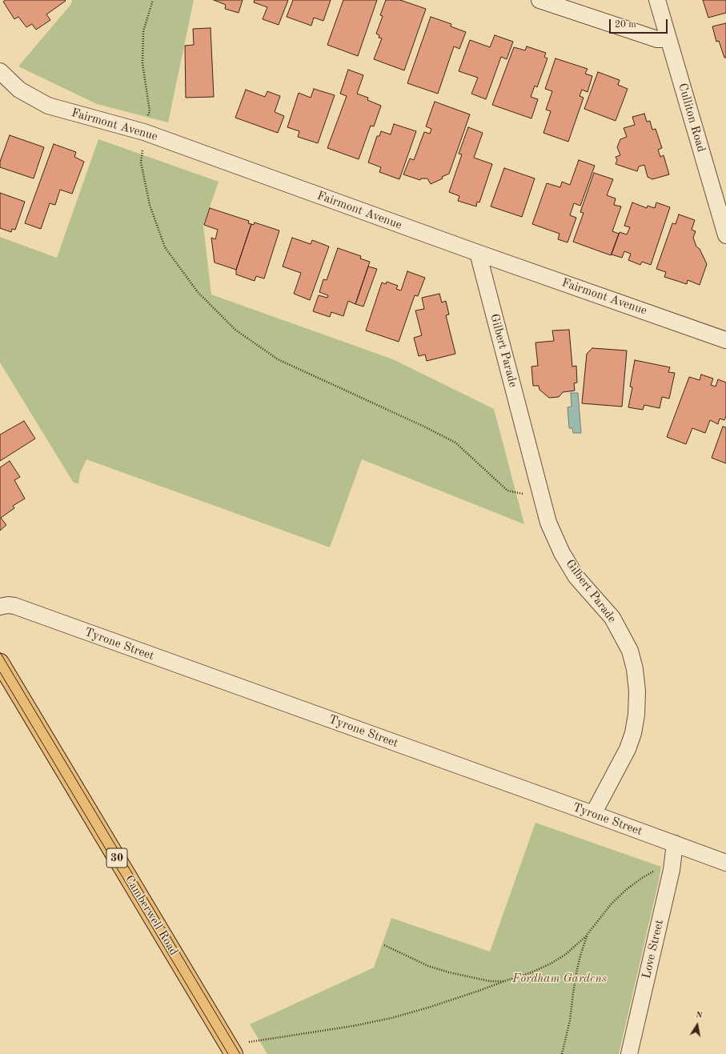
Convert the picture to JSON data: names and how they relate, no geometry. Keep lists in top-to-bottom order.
{
  "streets": {
    "main road": ["30", "Camberwell Road"],
    "street": [
      "Culliton Road",
      "Fairmont Avenue",
      "Gilbert Parade",
      "Tyrone Street",
      "Love Street"
    ]
  },
  "crossings": [
    ["Fairmont Avenue", "Gilbert Parade"],
    ["Gilbert Parade", "Tyrone Street"],
    ["Tyrone Street", "Love Street"]
  ],
  "parks": ["Fordham Gardens"],
  "scale_bar": "20 m",
  "north": "top"
}
